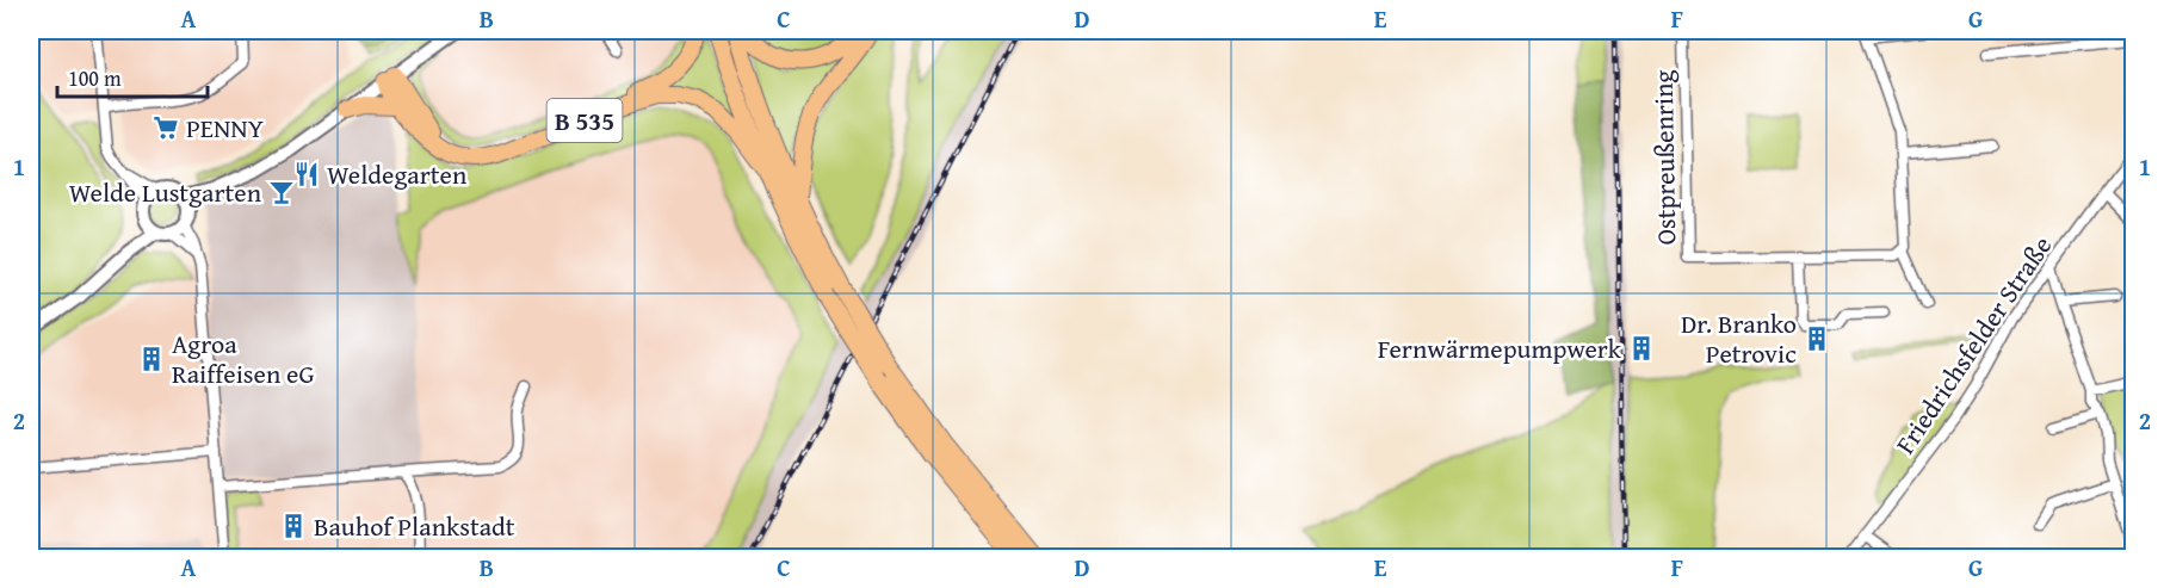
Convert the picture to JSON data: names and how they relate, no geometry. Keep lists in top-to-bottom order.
{
  "streets": {
    "highway": ["B 535"],
    "street": ["Ostpreußenring", "Friedrichsfelder Straße"]
  },
  "places": {
    "supermarket": ["PENNY"],
    "restaurant": ["Weldegarten"],
    "bar": ["Welde Lustgarten"],
    "building": [
      "Dr. Branko Petrovic",
      "Fernwärmepumpwerk",
      "Agroa Raiffeisen eG",
      "Bauhof Plankstadt"
    ]
  },
  "scale_bar": "100 m",
  "grid": {
    "columns": [
      "A",
      "B",
      "C",
      "D",
      "E",
      "F",
      "G"
    ],
    "rows": ["1", "2"]
  }
}
